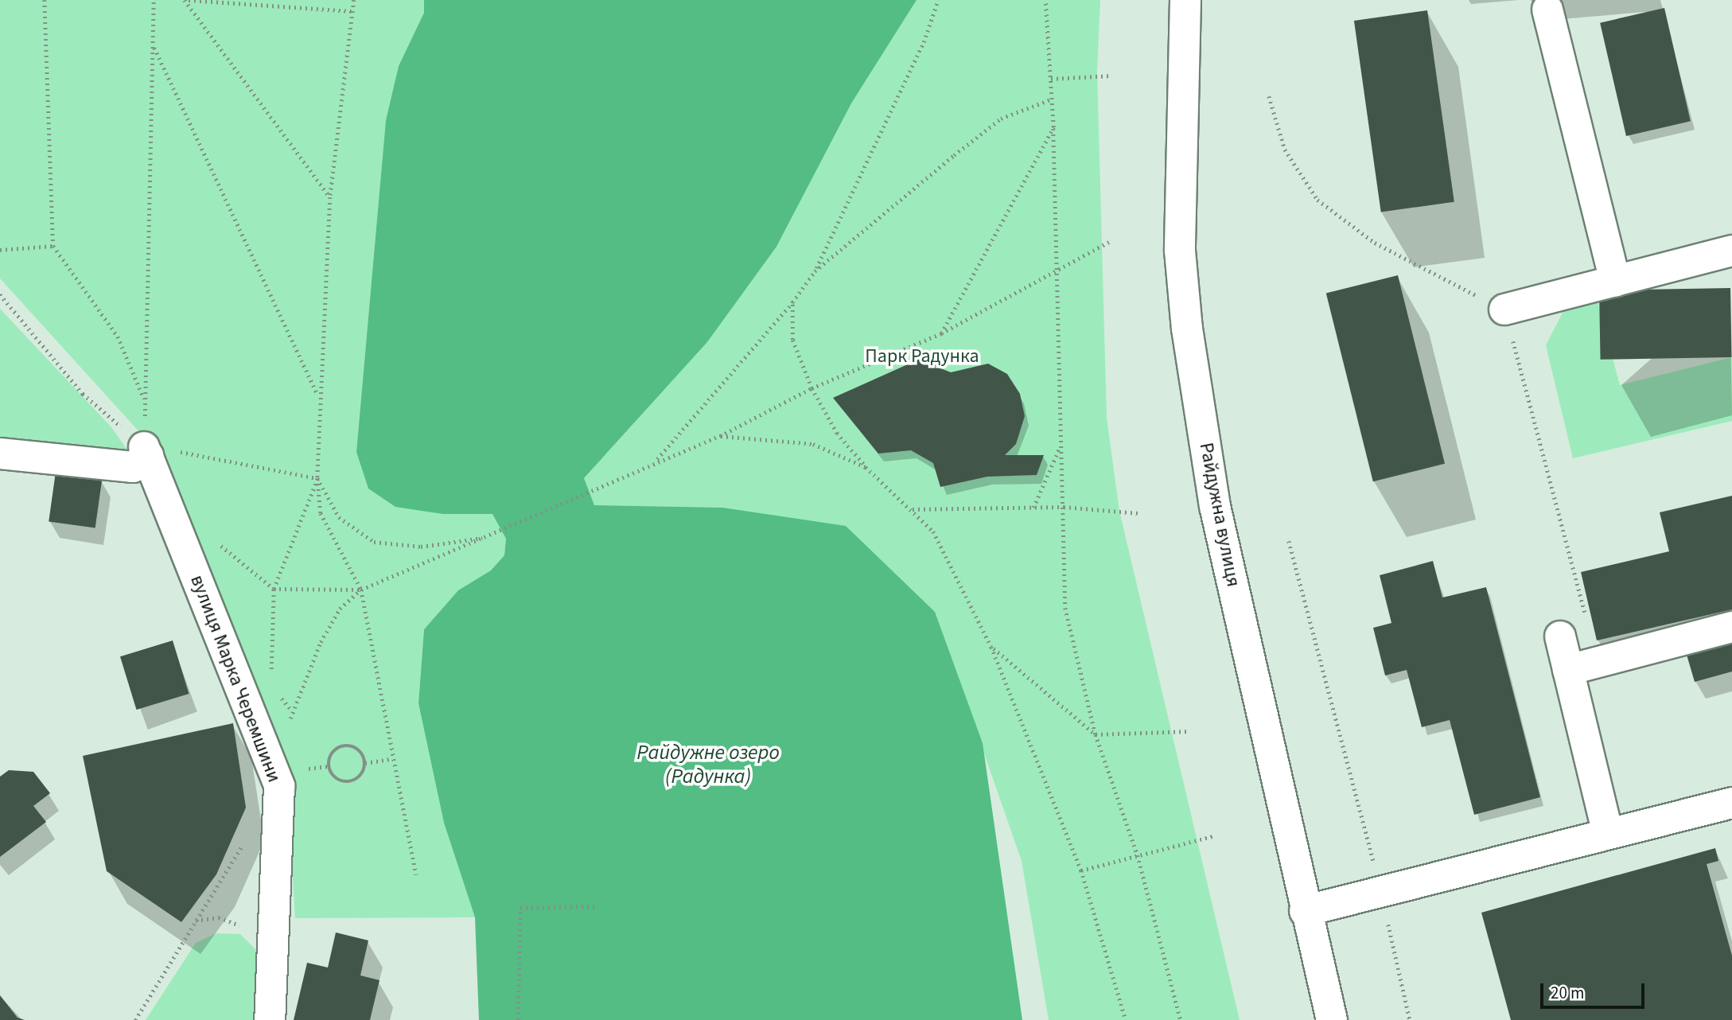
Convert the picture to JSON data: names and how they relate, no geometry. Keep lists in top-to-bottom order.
{
  "streets": {
    "street": ["Райдужна вулиця", "вулиця Марка Черемшини"]
  },
  "water": ["Райдужне озеро (Радунка)"],
  "parks": ["Парк Радунка"],
  "scale_bar": "20 m"
}
